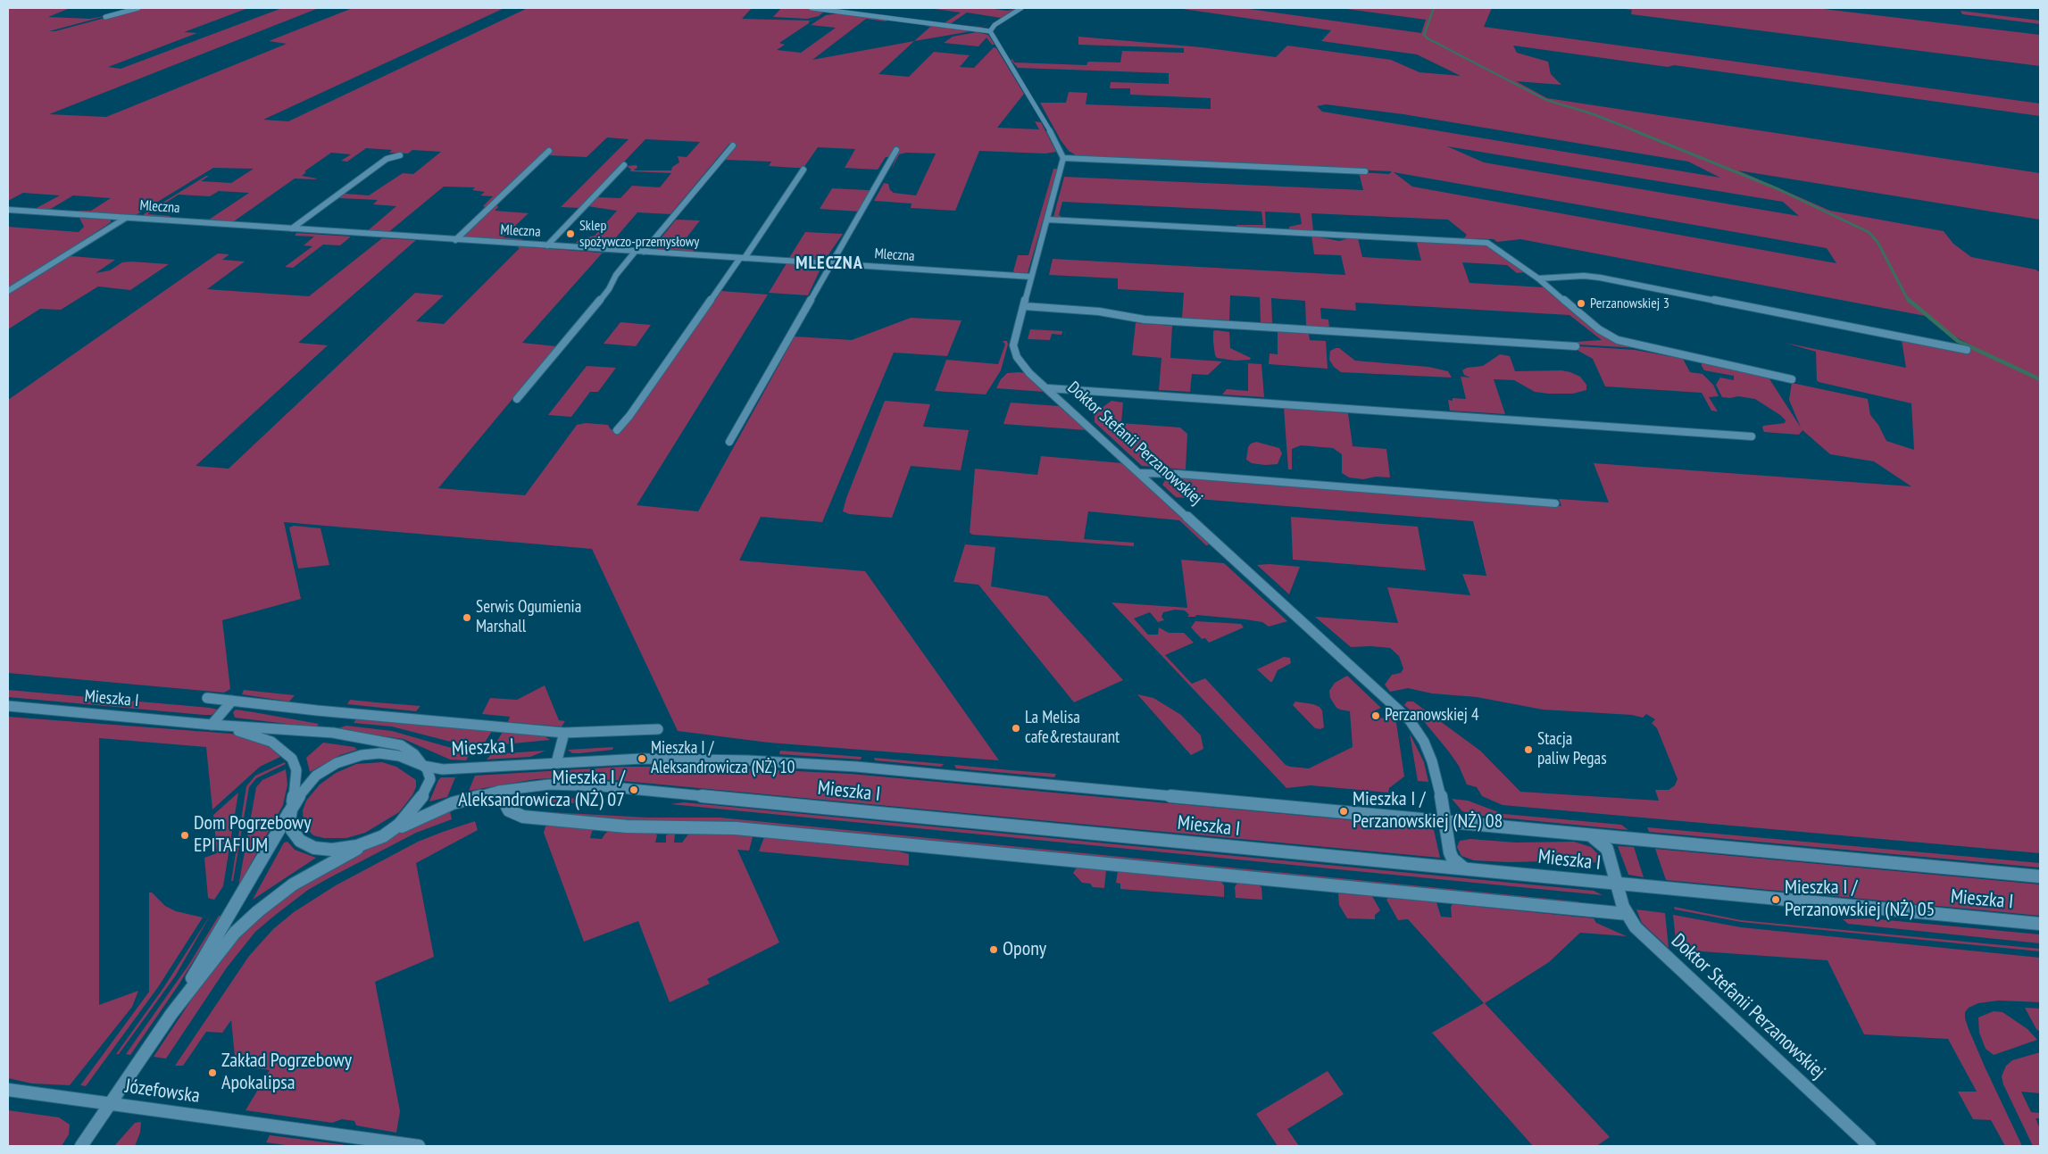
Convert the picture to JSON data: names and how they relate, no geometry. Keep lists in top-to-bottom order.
{
  "streets": {
    "street": [
      "Mleczna",
      "Doktor Stefanii Perzanowskiej",
      "Mieszka I",
      "Józefowska"
    ]
  },
  "crossings": [
    ["Mleczna", "Doktor Stefanii Perzanowskiej"],
    ["Doktor Stefanii Perzanowskiej", "Mieszka I"]
  ],
  "districts": ["MLECZNA"],
  "places": [
    "Sklep spożywczo-przemysłowy",
    "Perzanowskiej 3",
    "Serwis Ogumienia Marshall",
    "Perzanowskiej 4",
    "La Melisa cafe&restaurant",
    "Stacja paliw Pegas",
    "Mieszka I / Aleksandrowicza (NŻ) 10",
    "Mieszka I / Aleksandrowicza (NŻ) 07",
    "Mieszka I / Perzanowskiej (NŻ) 08",
    "Dom Pogrzebowy EPITAFIUM",
    "Mieszka I / Perzanowskiej (NŻ) 05",
    "Opony",
    "Zakład Pogrzebowy Apokalipsa"
  ]
}
